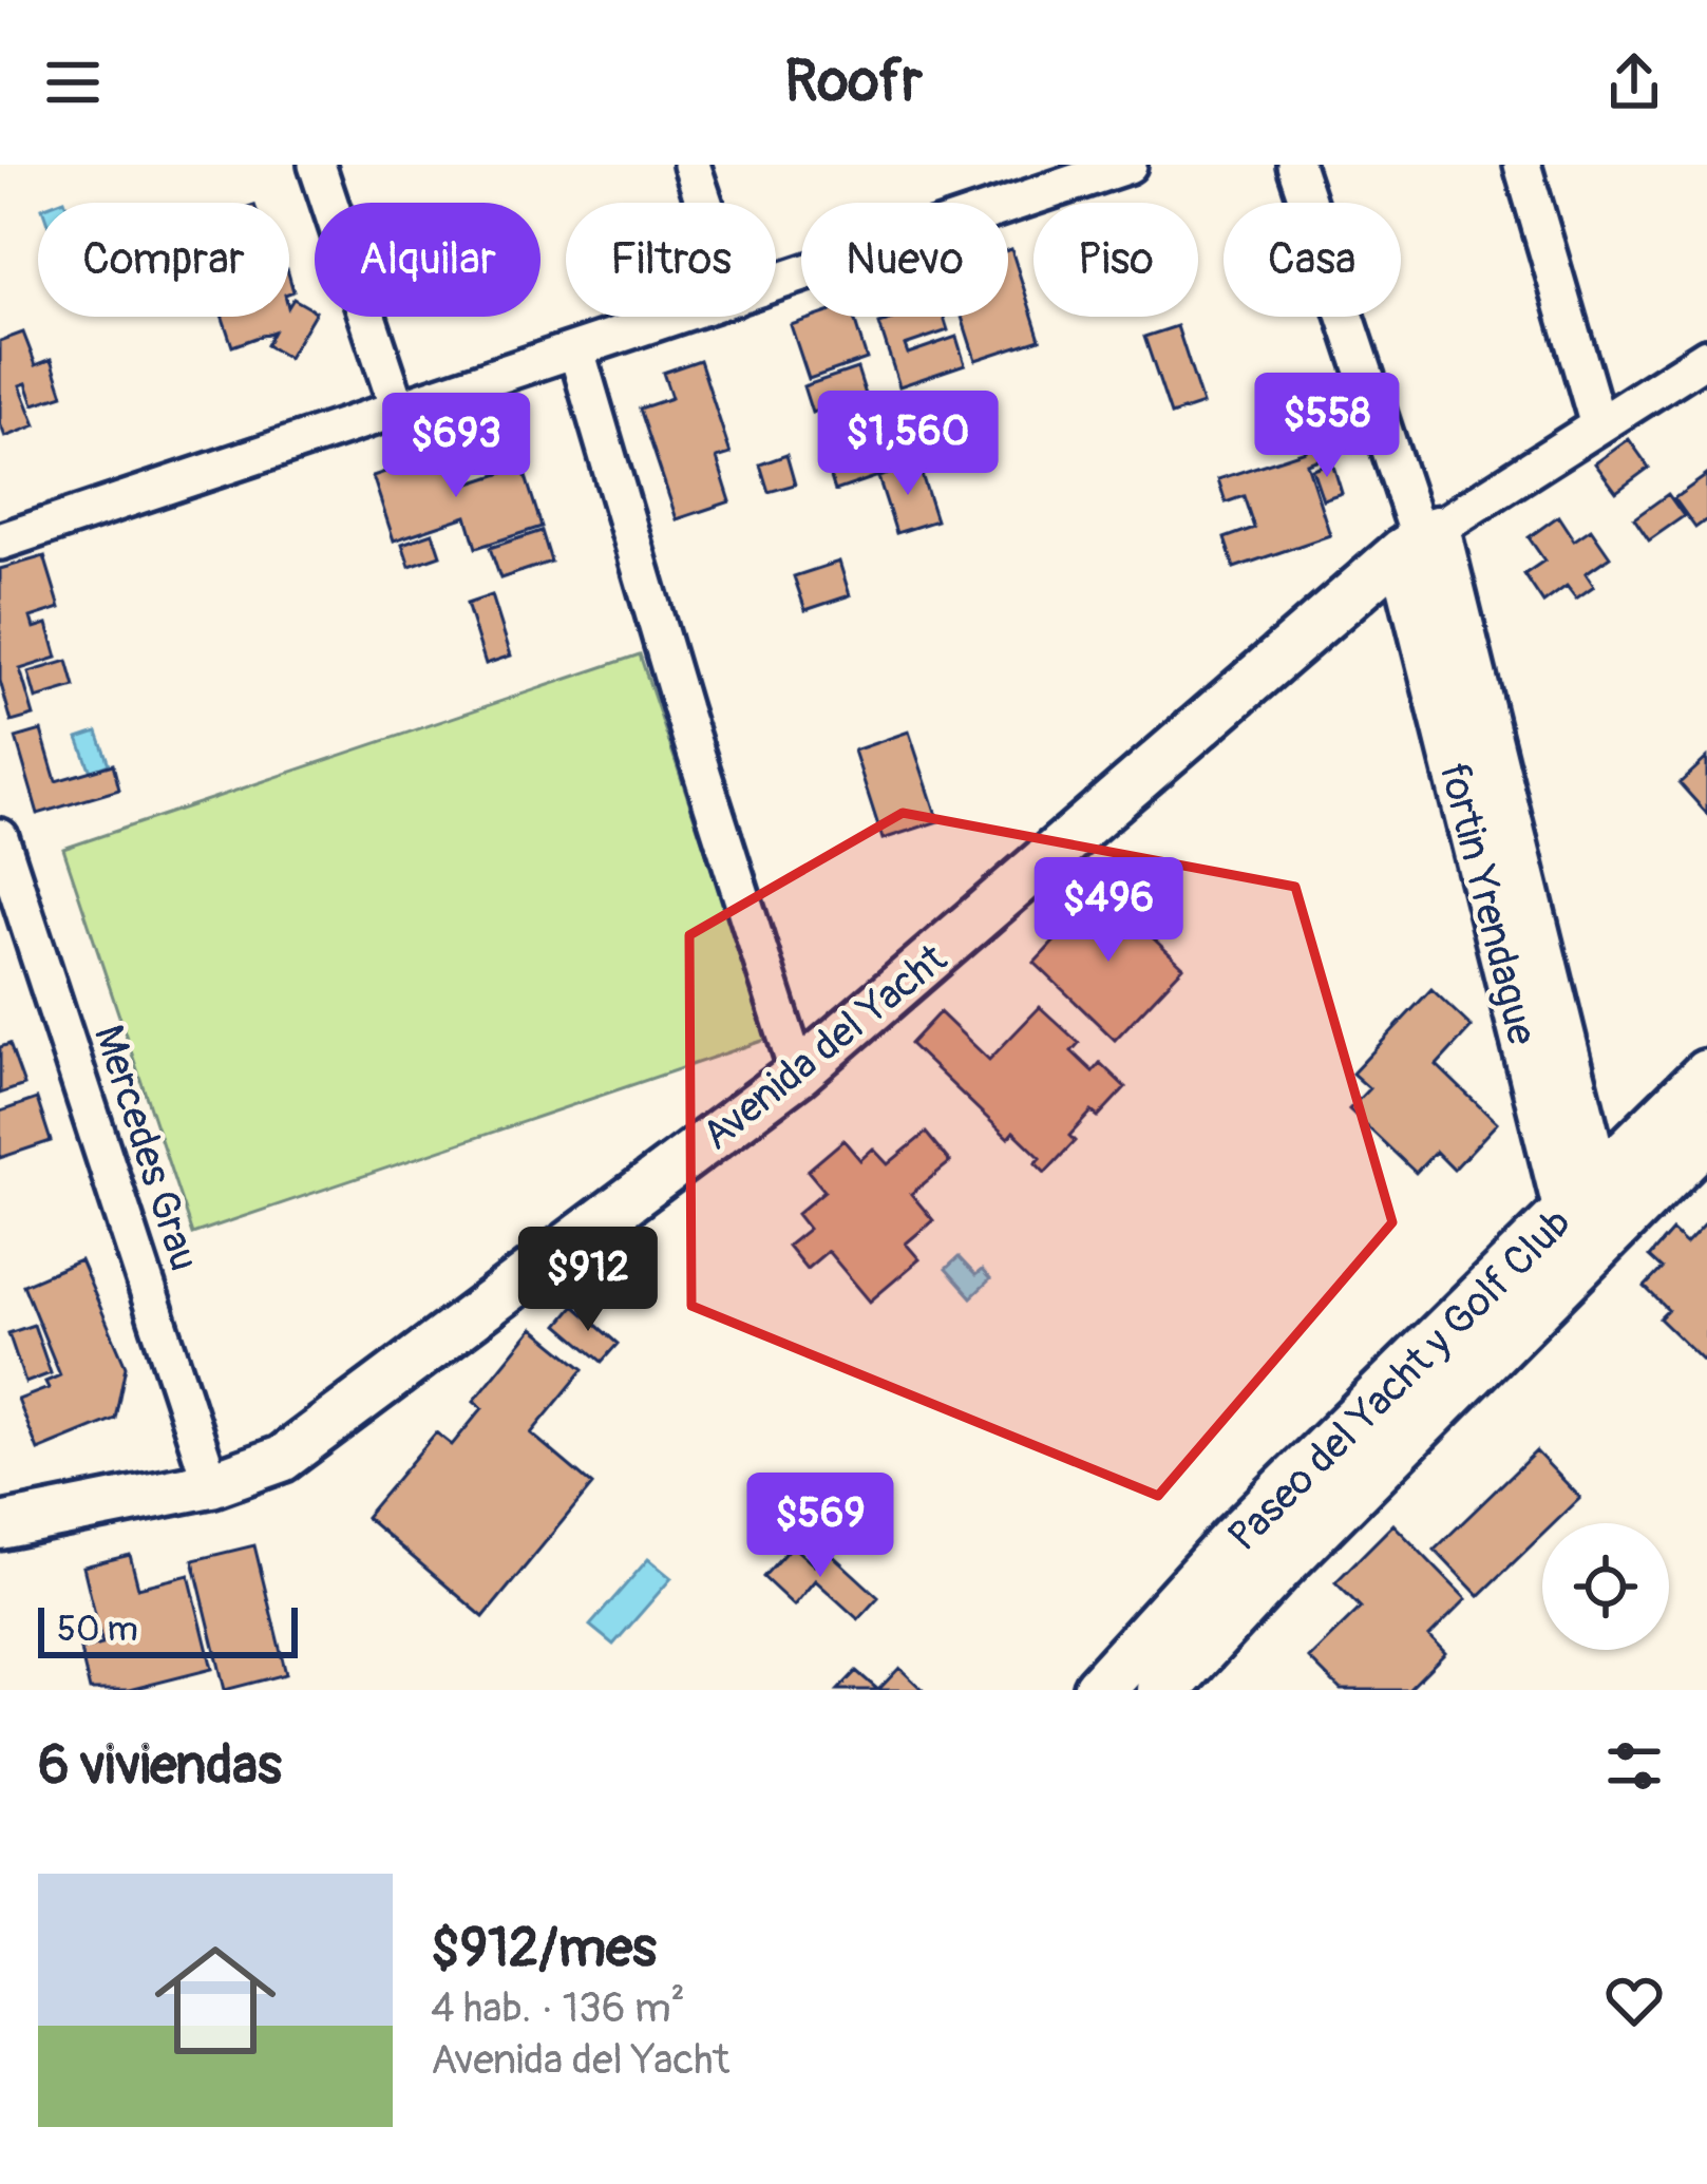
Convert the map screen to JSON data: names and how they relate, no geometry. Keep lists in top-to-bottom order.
{
  "streets": {
    "main road": ["Paseo del Yacht y Golf Club"],
    "street": ["fortin Yrendague", "Avenida del Yacht", "Mercedes Grau"]
  },
  "crossings": [
    ["fortin Yrendague", "Avenida del Yacht"],
    ["fortin Yrendague", "Paseo del Yacht y Golf Club"],
    ["Avenida del Yacht", "Mercedes Grau"]
  ],
  "scale_bar": "50 m",
  "page": {
    "header": "Roofr",
    "chip": [
      "Comprar",
      "Alquilar",
      "Filtros",
      "Nuevo",
      "Piso",
      "Casa"
    ],
    "price": [
      "$558",
      "$1,560",
      "$693",
      "$496",
      "$912",
      "$569"
    ],
    "scale": "50 m",
    "heading": "6 viviendas",
    "list": [
      {
        "name": "$912/mes",
        "note": "4 hab. · 136 m² · Avenida del Yacht"
      }
    ]
  }
}
